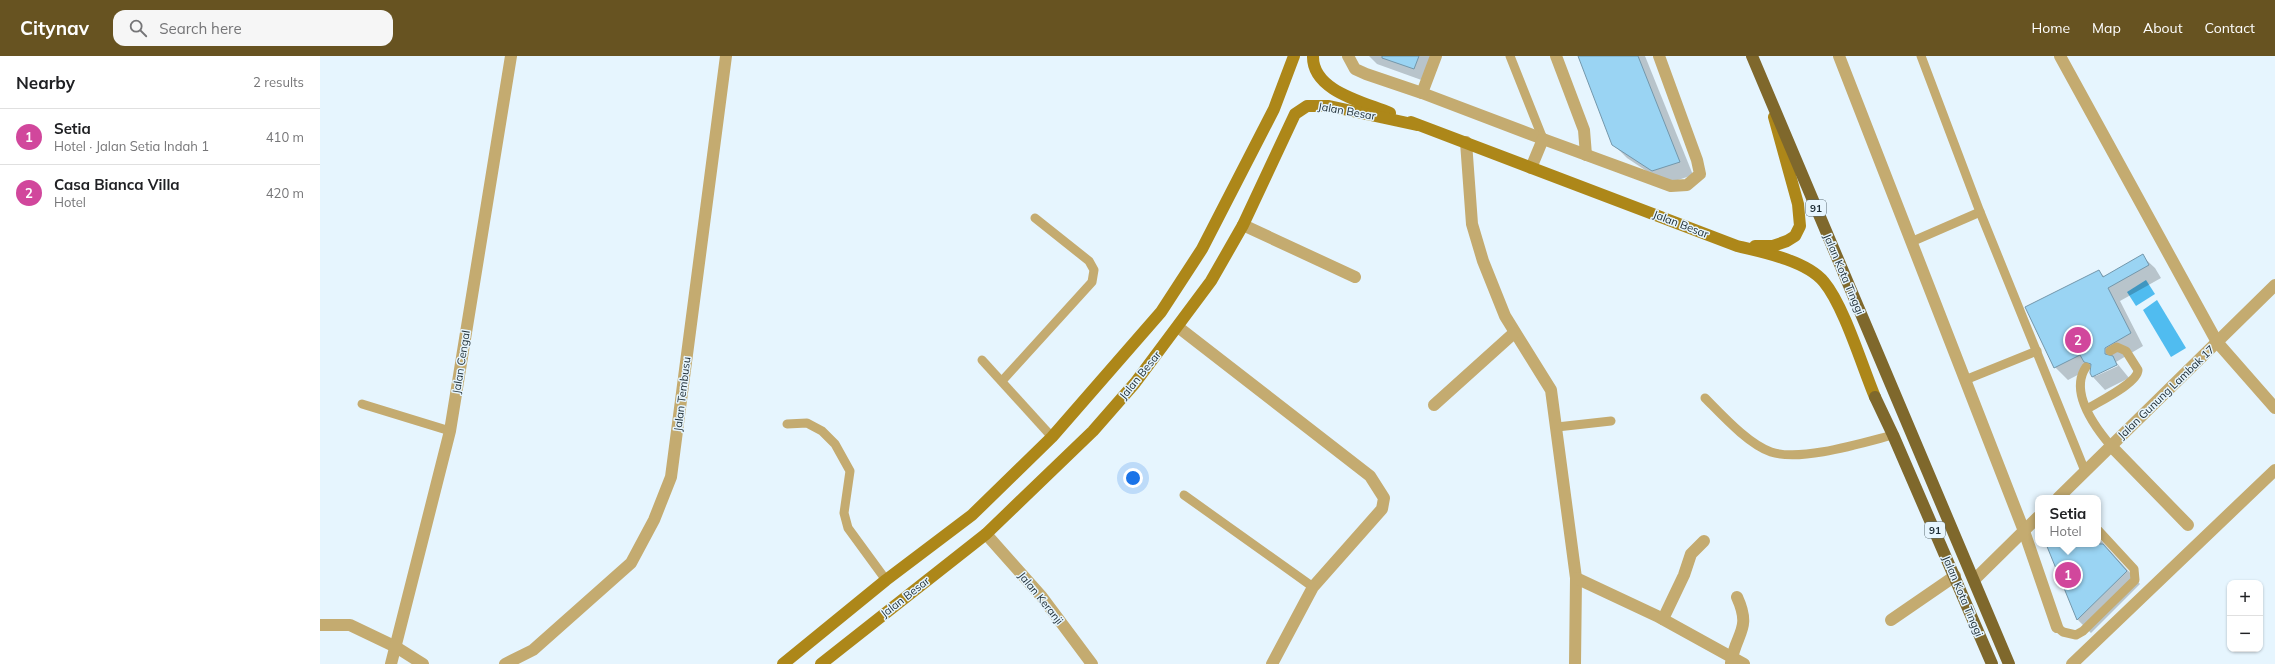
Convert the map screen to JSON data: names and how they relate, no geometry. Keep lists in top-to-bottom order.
{
  "streets": {
    "highway": ["91", "Jalan Kota Tinggi"],
    "main road": ["Jalan Besar"],
    "street": [
      "Jalan Cengal",
      "Jalan Gunung Lambak 17",
      "Jalan Tembusu",
      "Jalan Keranji"
    ]
  },
  "crossings": [
    ["Jalan Besar", "Jalan Kota Tinggi"],
    ["Jalan Besar", "Jalan Keranji"]
  ],
  "page": {
    "header": "Citynav",
    "search": "Search here",
    "nav": [
      "Home",
      "Map",
      "About",
      "Contact"
    ],
    "heading": ["Nearby", "2 results"],
    "list": [
      {
        "mark": "1",
        "name": "Setia",
        "note": "Hotel · Jalan Setia Indah 1",
        "value": "410 m"
      },
      {
        "mark": "2",
        "name": "Casa Bianca Villa",
        "note": "Hotel",
        "value": "420 m"
      }
    ],
    "pins": ["2", "1"],
    "popup": ["Setia", "Hotel"],
    "map_buttons": ["+", "−"]
  }
}
